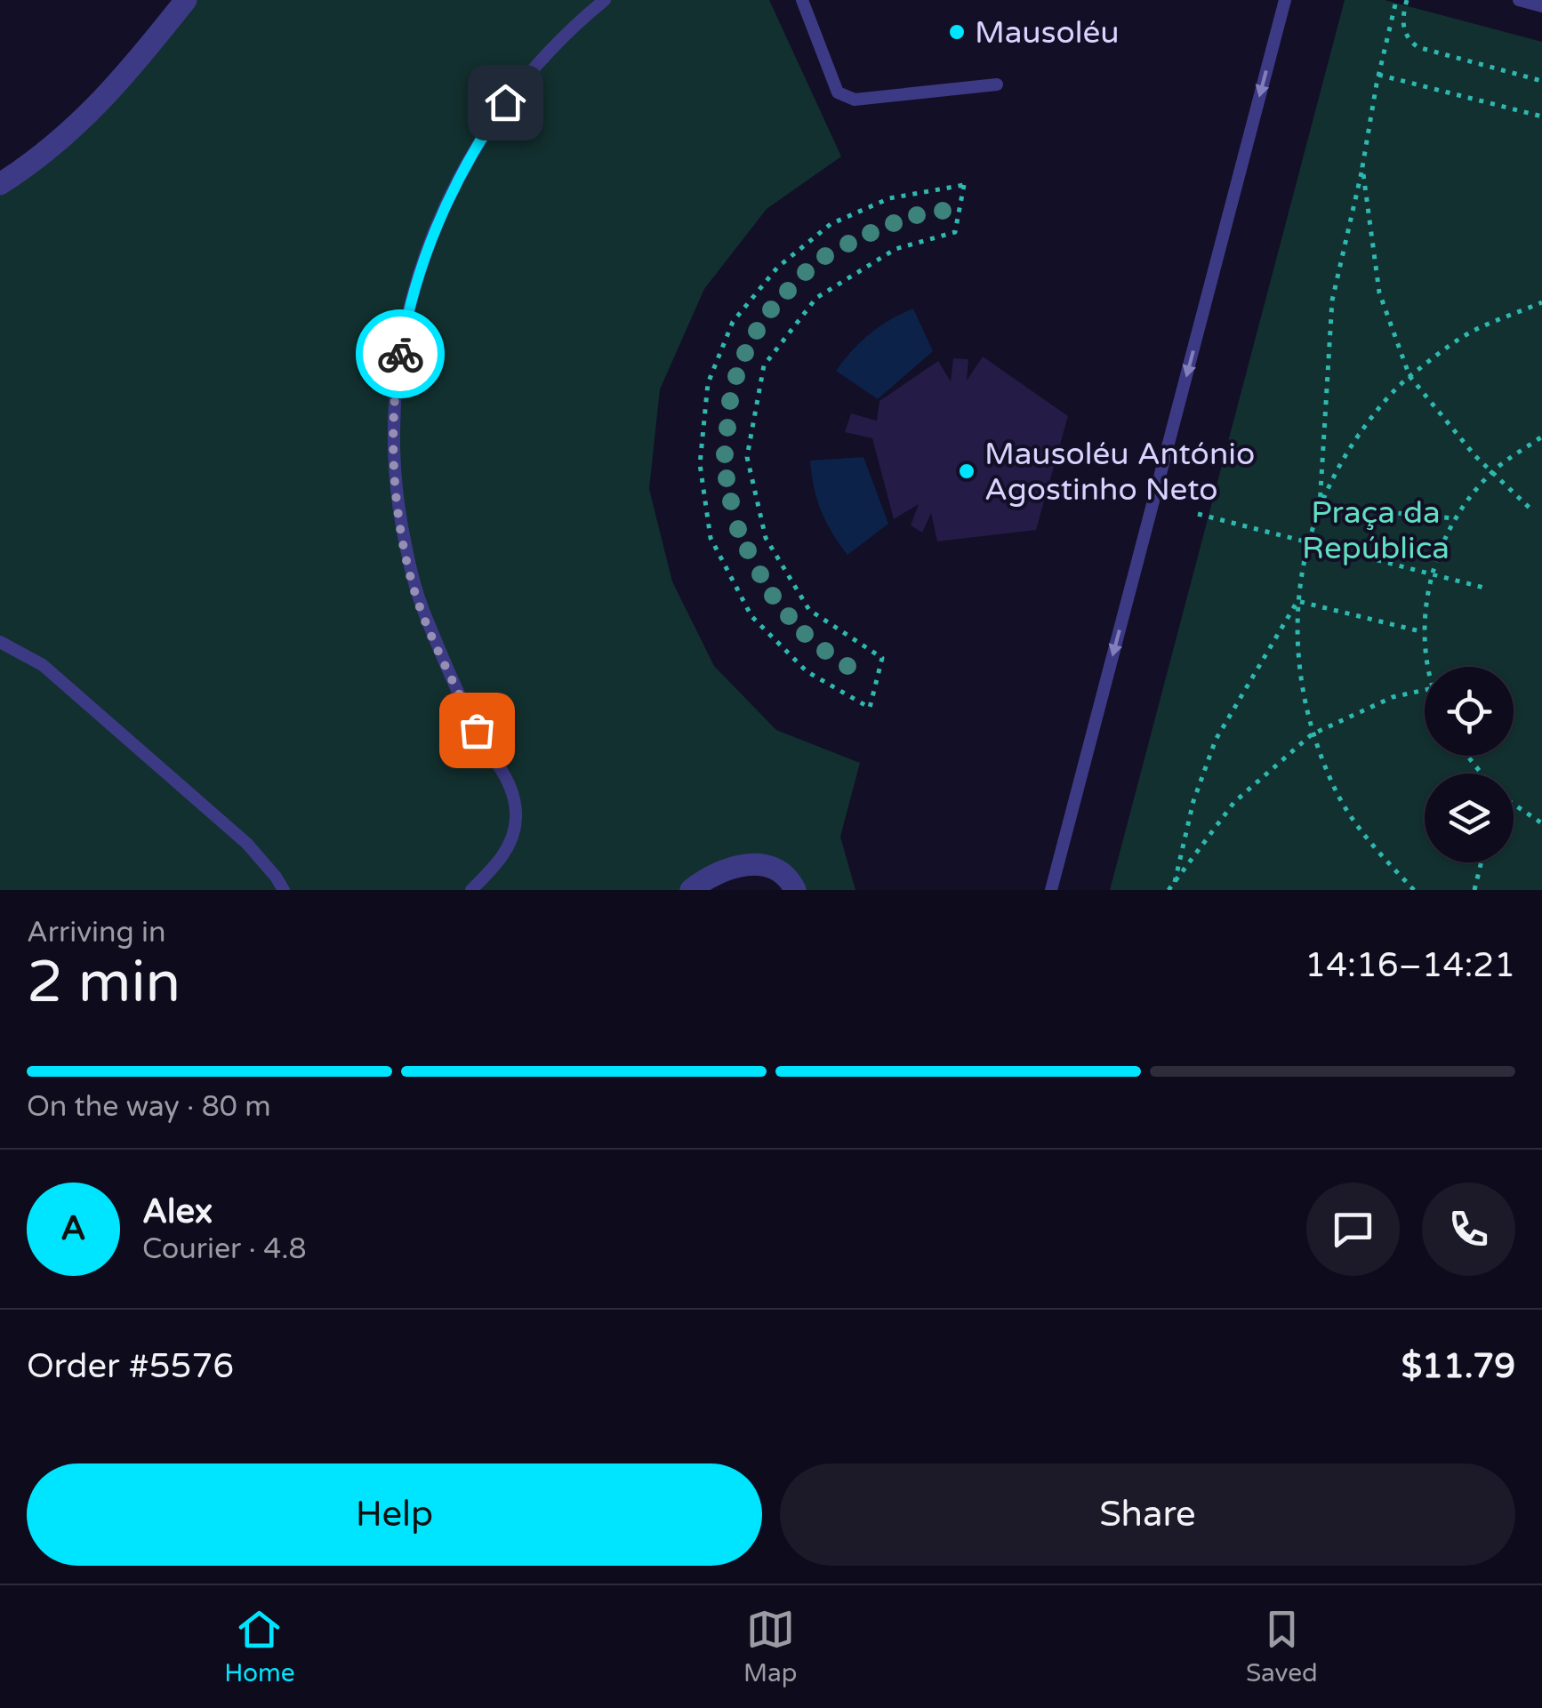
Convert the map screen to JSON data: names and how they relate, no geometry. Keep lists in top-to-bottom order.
{
  "parks": ["Praça da República"],
  "places": ["Mausoléu", "Mausoléu António Agostinho Neto"],
  "page": {
    "heading": ["2 min", "Arriving in", "14:16–14:21"],
    "panel": [
      "Alex",
      "Courier · 4.8",
      "Order #5576",
      "$11.79"
    ],
    "bar": "On the way · 80 m",
    "round": "A",
    "buttons": ["Help", "Share"],
    "tabs": ["Home", "Map", "Saved"]
  }
}
